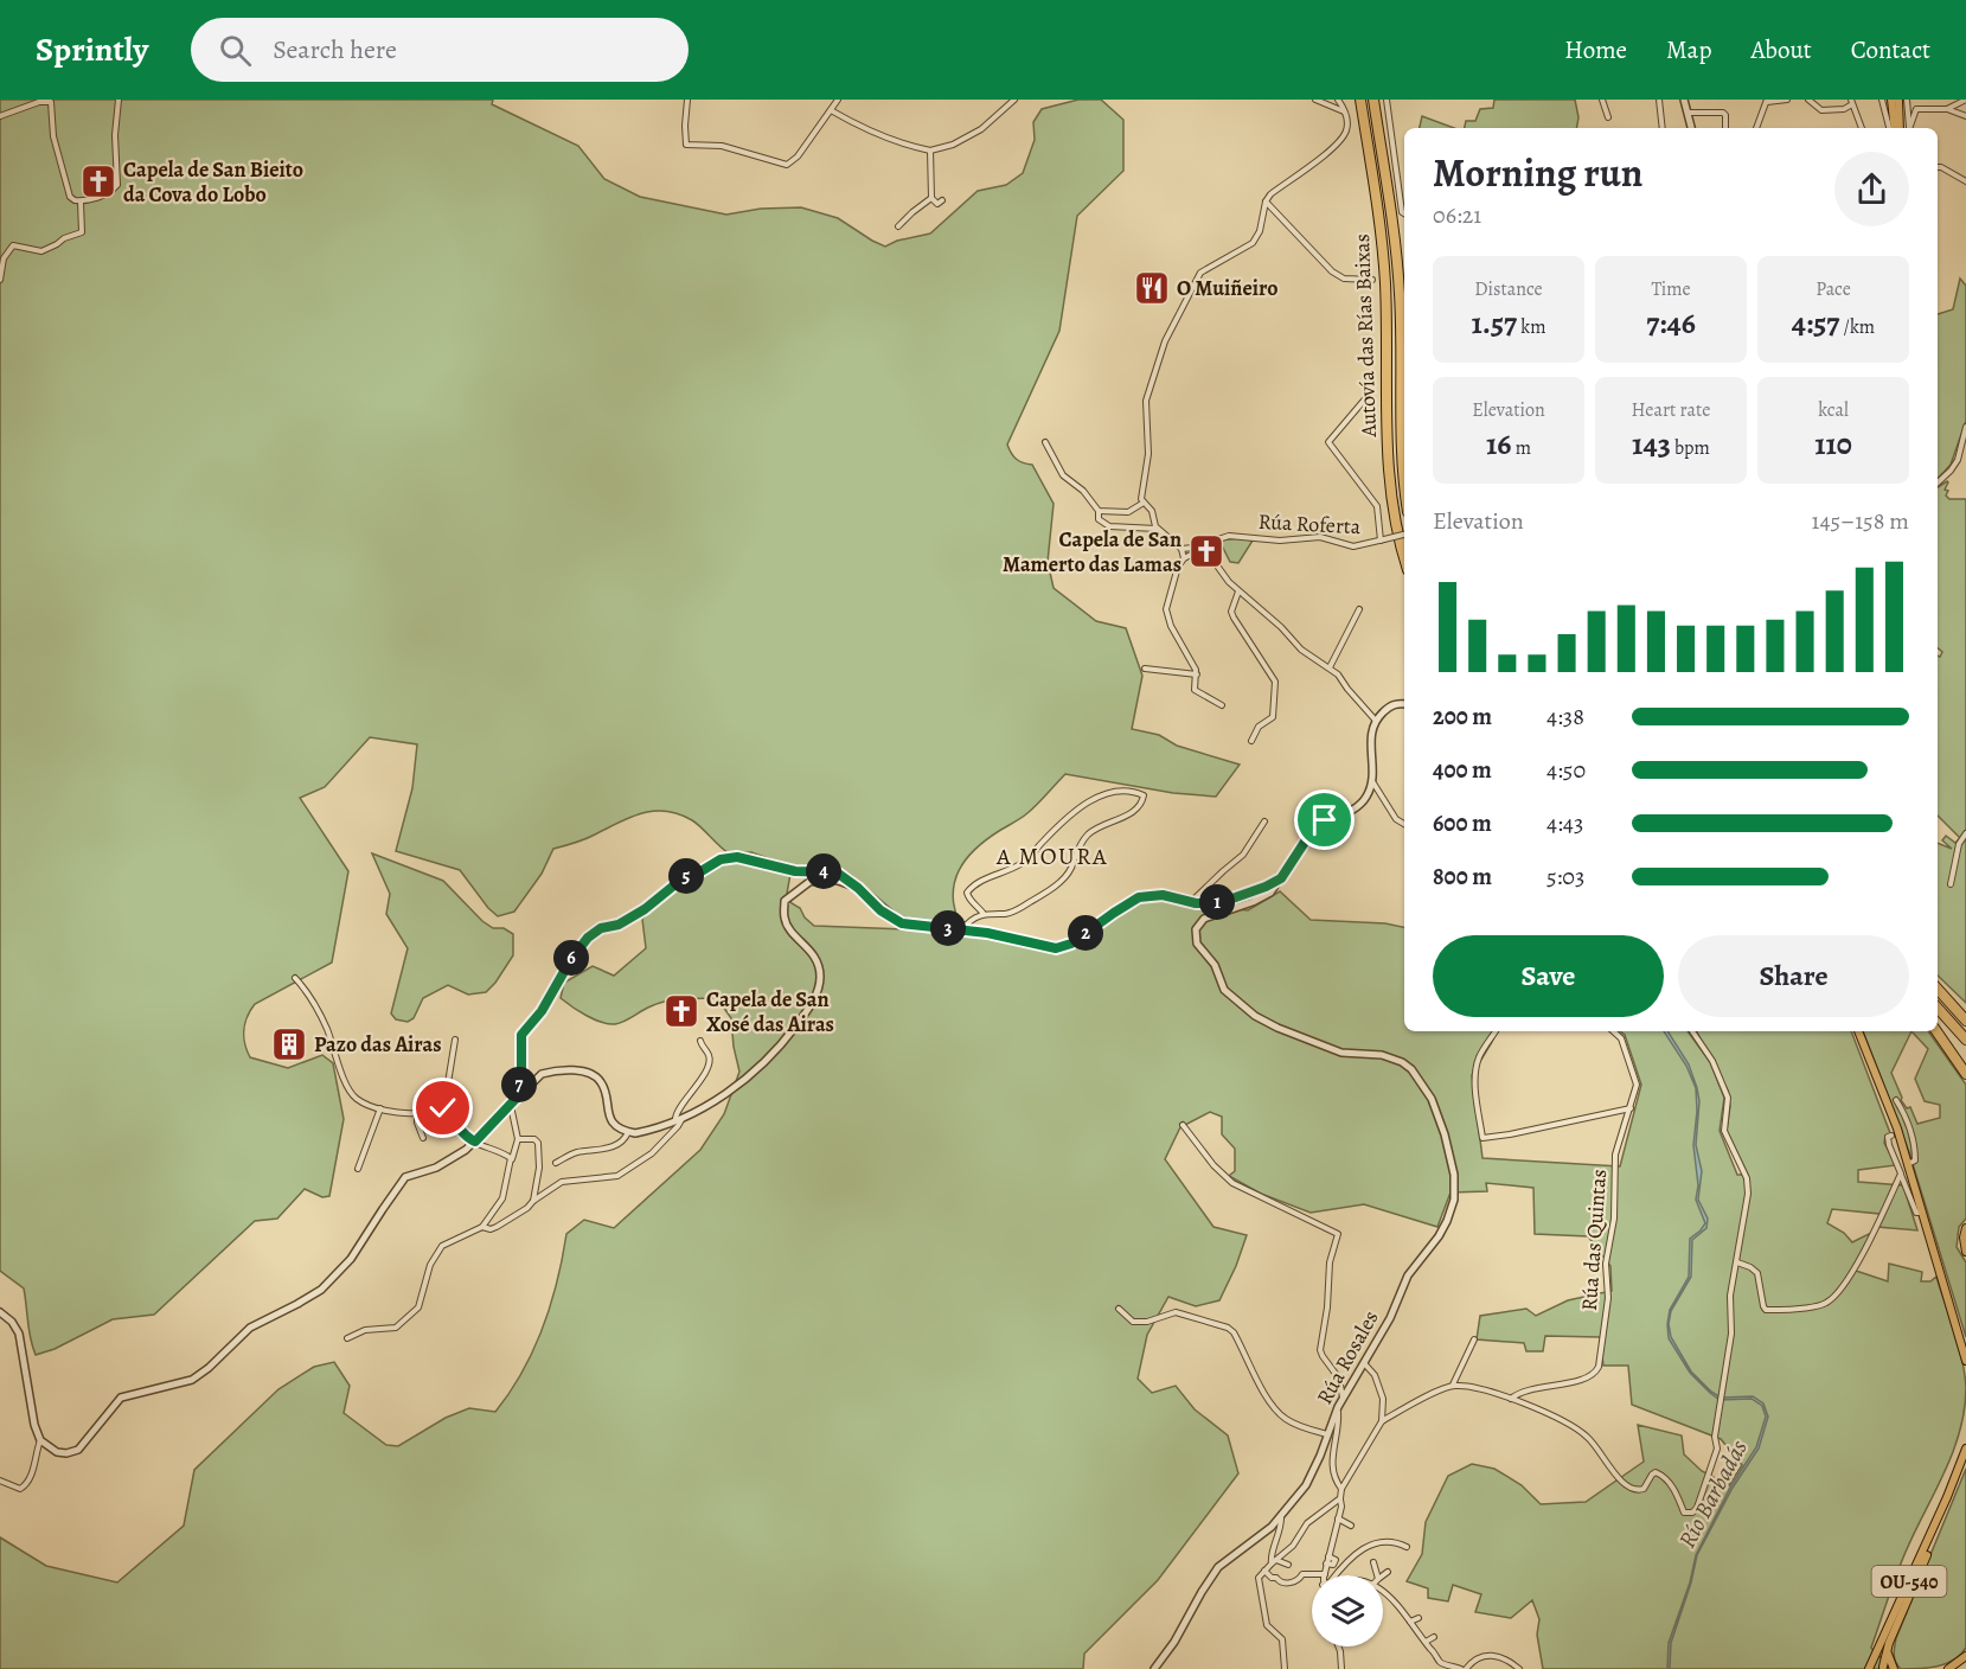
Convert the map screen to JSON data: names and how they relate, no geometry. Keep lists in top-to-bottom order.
{
  "streets": {
    "highway": ["Autovía das Rías Baixas"],
    "main road": ["OU-540"],
    "street": ["Rúa Roferta", "Rúa das Quintas", "Rúa Rosales"]
  },
  "districts": ["A MOURA"],
  "water": ["Río Barbadás"],
  "places": {
    "church": ["Capela de San Bieito da Cova do Lobo", "Capela de San Mamerto das Lamas", "Capela de San Xosé das Airas"],
    "restaurant": ["O Muiñeiro"],
    "building": ["Pazo das Airas"]
  },
  "page": {
    "header": "Sprintly",
    "search": "Search here",
    "nav": [
      "Home",
      "Map",
      "About",
      "Contact"
    ],
    "heading": ["Morning run", "06:21"],
    "stats": [
      ["Distance", "1.57 km"],
      ["Time", "7:46"],
      ["Pace", "4:57 /km"],
      ["Elevation", "16 m"],
      ["Heart rate", "143 bpm"],
      ["kcal", "110"]
    ],
    "chart": ["Elevation", "145–158 m"],
    "list": [
      {
        "name": "200 m",
        "note": "4:38"
      },
      {
        "name": "400 m",
        "note": "4:50"
      },
      {
        "name": "600 m",
        "note": "4:43"
      },
      {
        "name": "800 m",
        "note": "5:03"
      }
    ],
    "pins": [
      "4",
      "5",
      "1",
      "3",
      "2",
      "6",
      "7"
    ],
    "buttons": ["Save", "Share"]
  }
}
